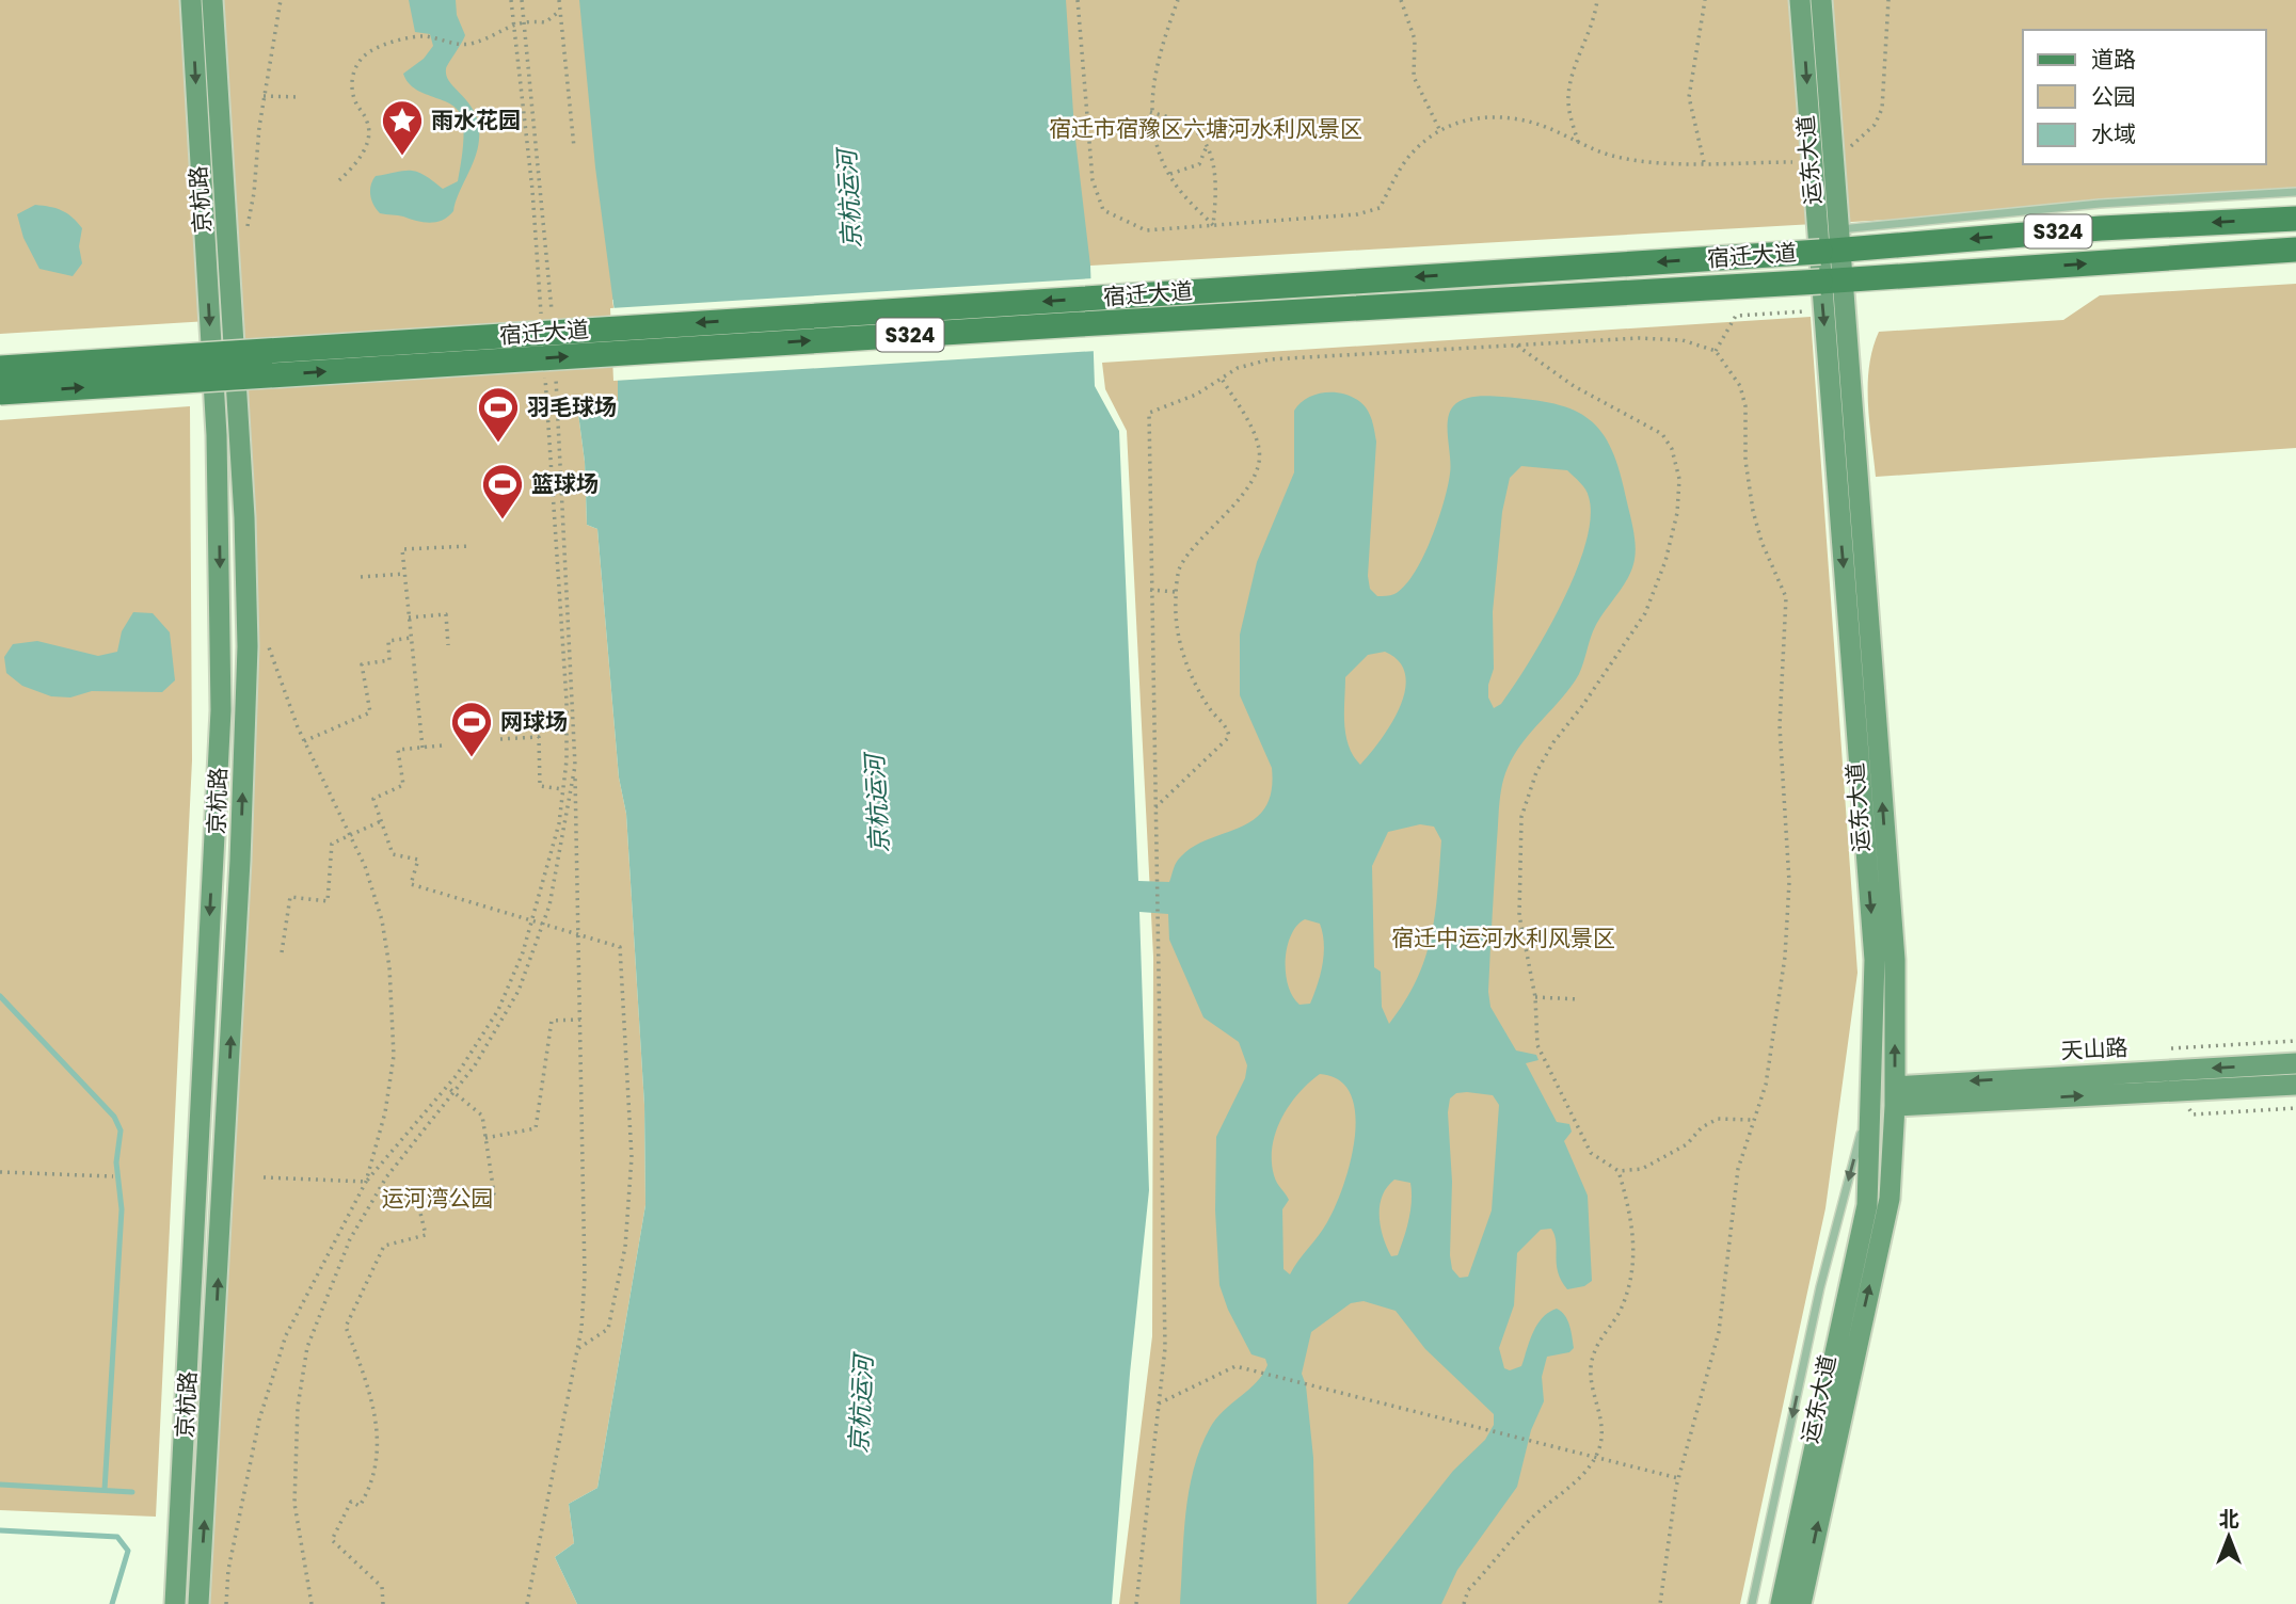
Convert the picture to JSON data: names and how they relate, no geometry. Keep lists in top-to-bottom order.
{
  "streets": {
    "main road": ["S324", "宿迁大道"],
    "street": ["运东大道", "京杭路", "天山路"]
  },
  "crossings": [
    ["运东大道", "宿迁大道"],
    ["运东大道", "天山路"]
  ],
  "water": ["京杭运河"],
  "parks": ["宿迁市宿豫区六塘河水利风景区", "宿迁中运河水利风景区", "运河湾公园"],
  "places": {
    "place": ["雨水花园"],
    "sports": ["羽毛球场", "篮球场", "网球场"]
  },
  "legend": ["道路", "公园", "水域"],
  "north": "top"
}
